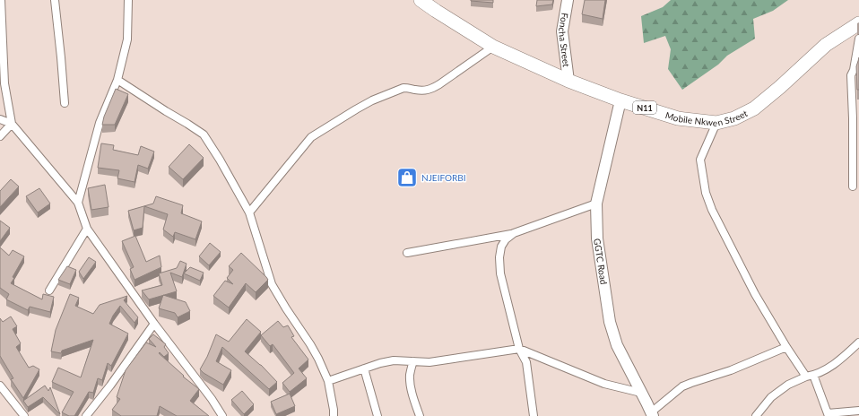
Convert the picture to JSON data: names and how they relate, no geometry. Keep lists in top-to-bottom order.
{
  "streets": {
    "highway": ["N11", "Mobile Nkwen Street"],
    "street": ["Foncha Street", "GGTC Road"]
  },
  "crossings": [
    ["Foncha Street", "Mobile Nkwen Street"],
    ["Mobile Nkwen Street", "GGTC Road"]
  ],
  "places": {
    "shop": ["NJEIFORBI"]
  }
}
